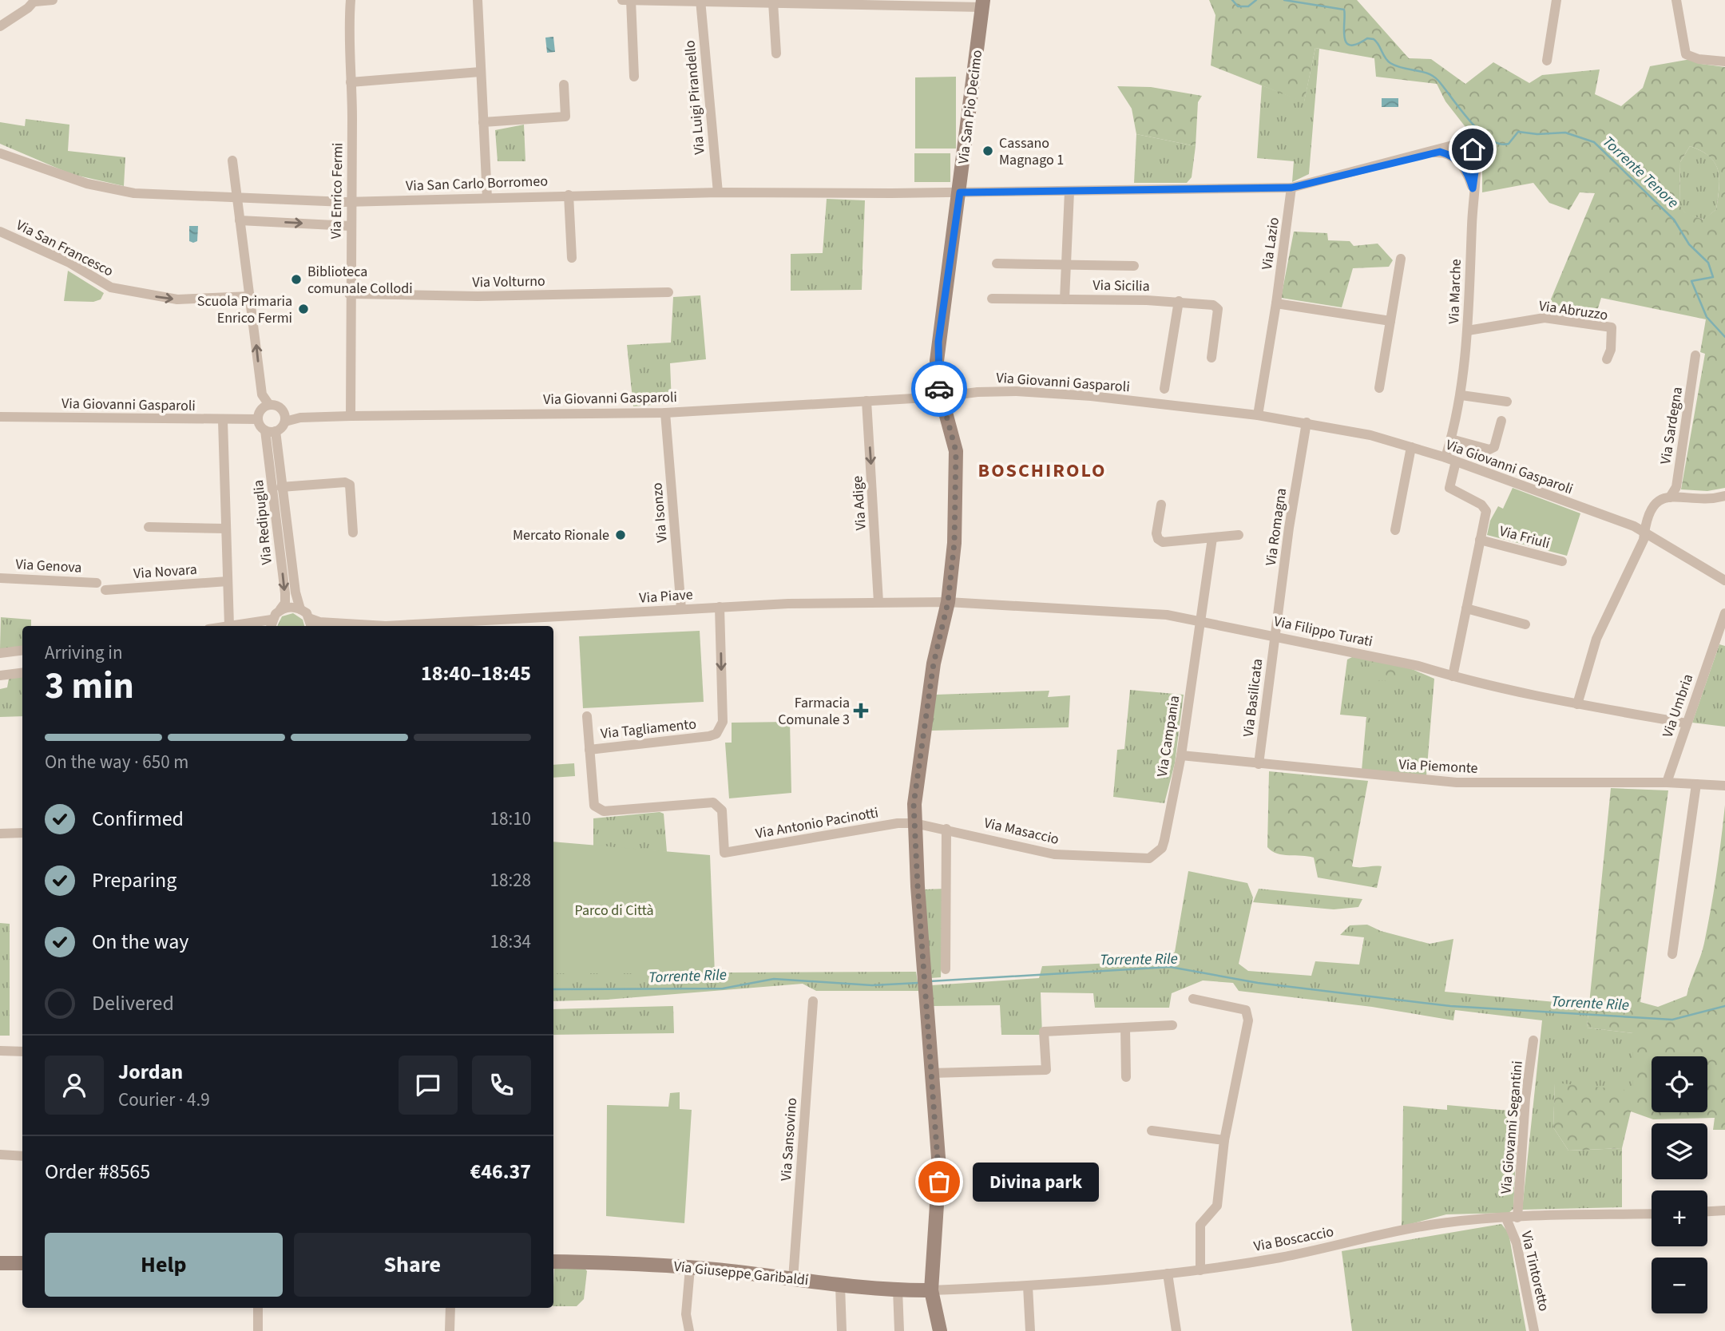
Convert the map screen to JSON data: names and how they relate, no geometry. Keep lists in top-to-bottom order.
{
  "streets": {
    "street": [
      "Via Luigi Pirandello",
      "Via San Pio Decimo",
      "Via San Carlo Borromeo",
      "Via Enrico Fermi",
      "Via Lazio",
      "Via San Francesco",
      "Via Volturno",
      "Via Sicilia",
      "Via Marche",
      "Via Abruzzo",
      "Via Giovanni Gasparoli",
      "Via Sardegna",
      "Via Adige",
      "Via Isonzo",
      "Via Redipuglia",
      "Via Romagna",
      "Via Friuli",
      "Via Genova",
      "Via Novara",
      "Via Piave",
      "Via Filippo Turati",
      "Via Basilicata",
      "Via Umbria",
      "Via Tagliamento",
      "Via Campania",
      "Via Piemonte",
      "Via Antonio Pacinotti",
      "Via Masaccio",
      "Via Giovanni Segantini",
      "Via Sansovino",
      "Via Boscaccio",
      "Via Tintoretto",
      "Via Giuseppe Garibaldi"
    ]
  },
  "crossings": [
    ["Via Luigi Pirandello", "Via San Carlo Borromeo"],
    ["Via San Pio Decimo", "Via San Carlo Borromeo"],
    ["Via San Pio Decimo", "Via Giovanni Gasparoli"],
    ["Via San Pio Decimo", "Via Piave"],
    ["Via San Pio Decimo", "Via Filippo Turati"],
    ["Via San Carlo Borromeo", "Via Enrico Fermi"],
    ["Via San Carlo Borromeo", "Via Lazio"],
    ["Via San Carlo Borromeo", "Via Marche"],
    ["Via Enrico Fermi", "Via Volturno"],
    ["Via Enrico Fermi", "Via Giovanni Gasparoli"],
    ["Via Lazio", "Via Giovanni Gasparoli"],
    ["Via Marche", "Via Abruzzo"],
    ["Via Marche", "Via Giovanni Gasparoli"],
    ["Via Marche", "Via Friuli"],
    ["Via Giovanni Gasparoli", "Via Adige"],
    ["Via Giovanni Gasparoli", "Via Isonzo"],
    ["Via Giovanni Gasparoli", "Via Redipuglia"],
    ["Via Giovanni Gasparoli", "Via Romagna"],
    ["Via Giovanni Gasparoli", "Via Friuli"],
    ["Via Adige", "Via Piave"],
    ["Via Isonzo", "Via Piave"],
    ["Via Romagna", "Via Filippo Turati"],
    ["Via Romagna", "Via Basilicata"],
    ["Via Friuli", "Via Filippo Turati"],
    ["Via Piave", "Via Filippo Turati"],
    ["Via Piave", "Via Tagliamento"],
    ["Via Filippo Turati", "Via Basilicata"],
    ["Via Filippo Turati", "Via Umbria"],
    ["Via Filippo Turati", "Via Campania"],
    ["Via Basilicata", "Via Piemonte"],
    ["Via Umbria", "Via Piemonte"],
    ["Via Tagliamento", "Via Antonio Pacinotti"],
    ["Via Campania", "Via Piemonte"],
    ["Via Campania", "Via Masaccio"],
    ["Via Antonio Pacinotti", "Via Masaccio"],
    ["Via Giovanni Segantini", "Via Boscaccio"],
    ["Via Sansovino", "Via Giuseppe Garibaldi"],
    ["Via Boscaccio", "Via Tintoretto"],
    ["Via Boscaccio", "Via Giuseppe Garibaldi"]
  ],
  "one_way": ["Via San Francesco", "Via Adige"],
  "districts": ["BOSCHIROLO"],
  "water": ["Torrente Tenore", "Torrente Rile"],
  "parks": ["Parco di Città"],
  "places": {
    "other": [
      "Cassano Magnago 1",
      "Biblioteca comunale Collodi",
      "Scuola Primaria Enrico Fermi",
      "Mercato Rionale",
      "Divina park"
    ],
    "health": ["Farmacia Comunale 3"]
  },
  "page": {
    "heading": ["3 min", "Arriving in", "18:40–18:45"],
    "panel": [
      "Jordan",
      "Courier · 4.9",
      "Order #8565",
      "€46.37"
    ],
    "bar": "On the way · 650 m",
    "list": [
      ["Confirmed", "18:10"],
      ["Preparing", "18:28"],
      ["On the way", "18:34"],
      "Delivered"
    ],
    "map_buttons": ["+", "−"],
    "bubble": "Divina park",
    "buttons": ["Help", "Share"]
  }
}
